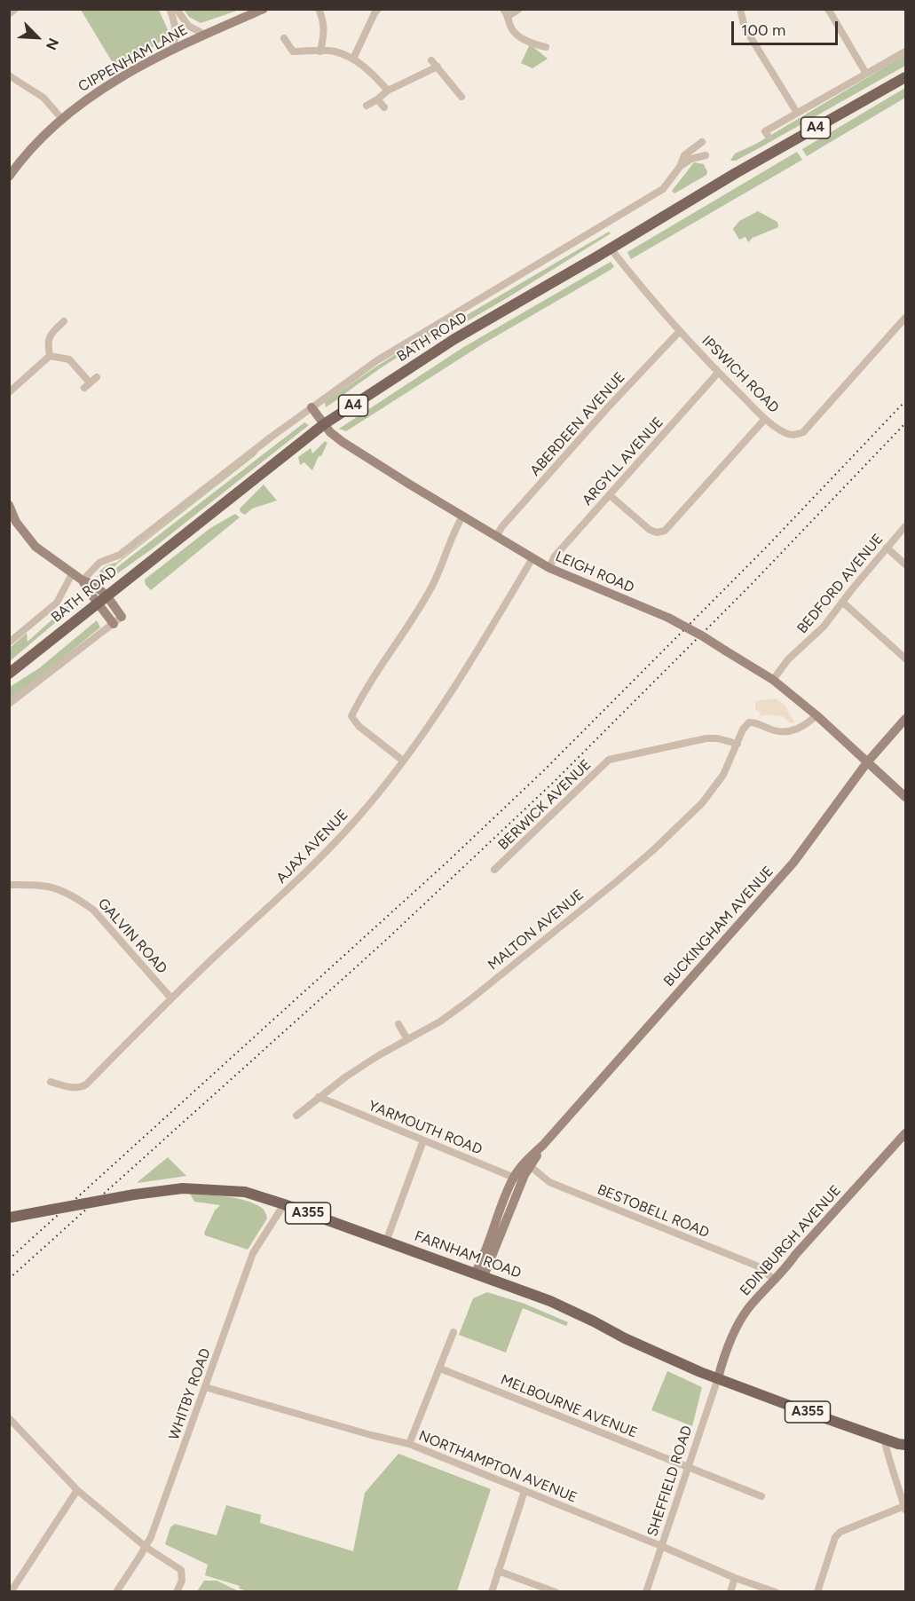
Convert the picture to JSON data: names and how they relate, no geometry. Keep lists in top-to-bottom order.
{
  "streets": {
    "main road": [
      "A4",
      "BATH ROAD",
      "A355",
      "FARNHAM ROAD"
    ],
    "street": [
      "CIPPENHAM LANE",
      "IPSWICH ROAD",
      "ABERDEEN AVENUE",
      "ARGYLL AVENUE",
      "LEIGH ROAD",
      "BEDFORD AVENUE",
      "BERWICK AVENUE",
      "AJAX AVENUE",
      "BUCKINGHAM AVENUE",
      "MALTON AVENUE",
      "GALVIN ROAD",
      "YARMOUTH ROAD",
      "BESTOBELL ROAD",
      "EDINBURGH AVENUE",
      "WHITBY ROAD",
      "MELBOURNE AVENUE",
      "NORTHAMPTON AVENUE",
      "SHEFFIELD ROAD"
    ]
  },
  "crossings": [
    ["BATH ROAD", "IPSWICH ROAD"],
    ["BATH ROAD", "LEIGH ROAD"],
    ["IPSWICH ROAD", "ABERDEEN AVENUE"],
    ["IPSWICH ROAD", "ARGYLL AVENUE"],
    ["ABERDEEN AVENUE", "LEIGH ROAD"],
    ["ARGYLL AVENUE", "LEIGH ROAD"],
    ["LEIGH ROAD", "BEDFORD AVENUE"],
    ["LEIGH ROAD", "AJAX AVENUE"],
    ["LEIGH ROAD", "BUCKINGHAM AVENUE"],
    ["LEIGH ROAD", "MALTON AVENUE"],
    ["BERWICK AVENUE", "MALTON AVENUE"],
    ["AJAX AVENUE", "GALVIN ROAD"],
    ["BUCKINGHAM AVENUE", "YARMOUTH ROAD"],
    ["BUCKINGHAM AVENUE", "BESTOBELL ROAD"],
    ["BUCKINGHAM AVENUE", "FARNHAM ROAD"],
    ["MALTON AVENUE", "YARMOUTH ROAD"],
    ["BESTOBELL ROAD", "EDINBURGH AVENUE"],
    ["EDINBURGH AVENUE", "FARNHAM ROAD"],
    ["EDINBURGH AVENUE", "SHEFFIELD ROAD"],
    ["FARNHAM ROAD", "WHITBY ROAD"],
    ["FARNHAM ROAD", "SHEFFIELD ROAD"],
    ["WHITBY ROAD", "NORTHAMPTON AVENUE"],
    ["MELBOURNE AVENUE", "SHEFFIELD ROAD"],
    ["NORTHAMPTON AVENUE", "SHEFFIELD ROAD"]
  ],
  "scale_bar": "100 m",
  "north": "bottom right"
}
